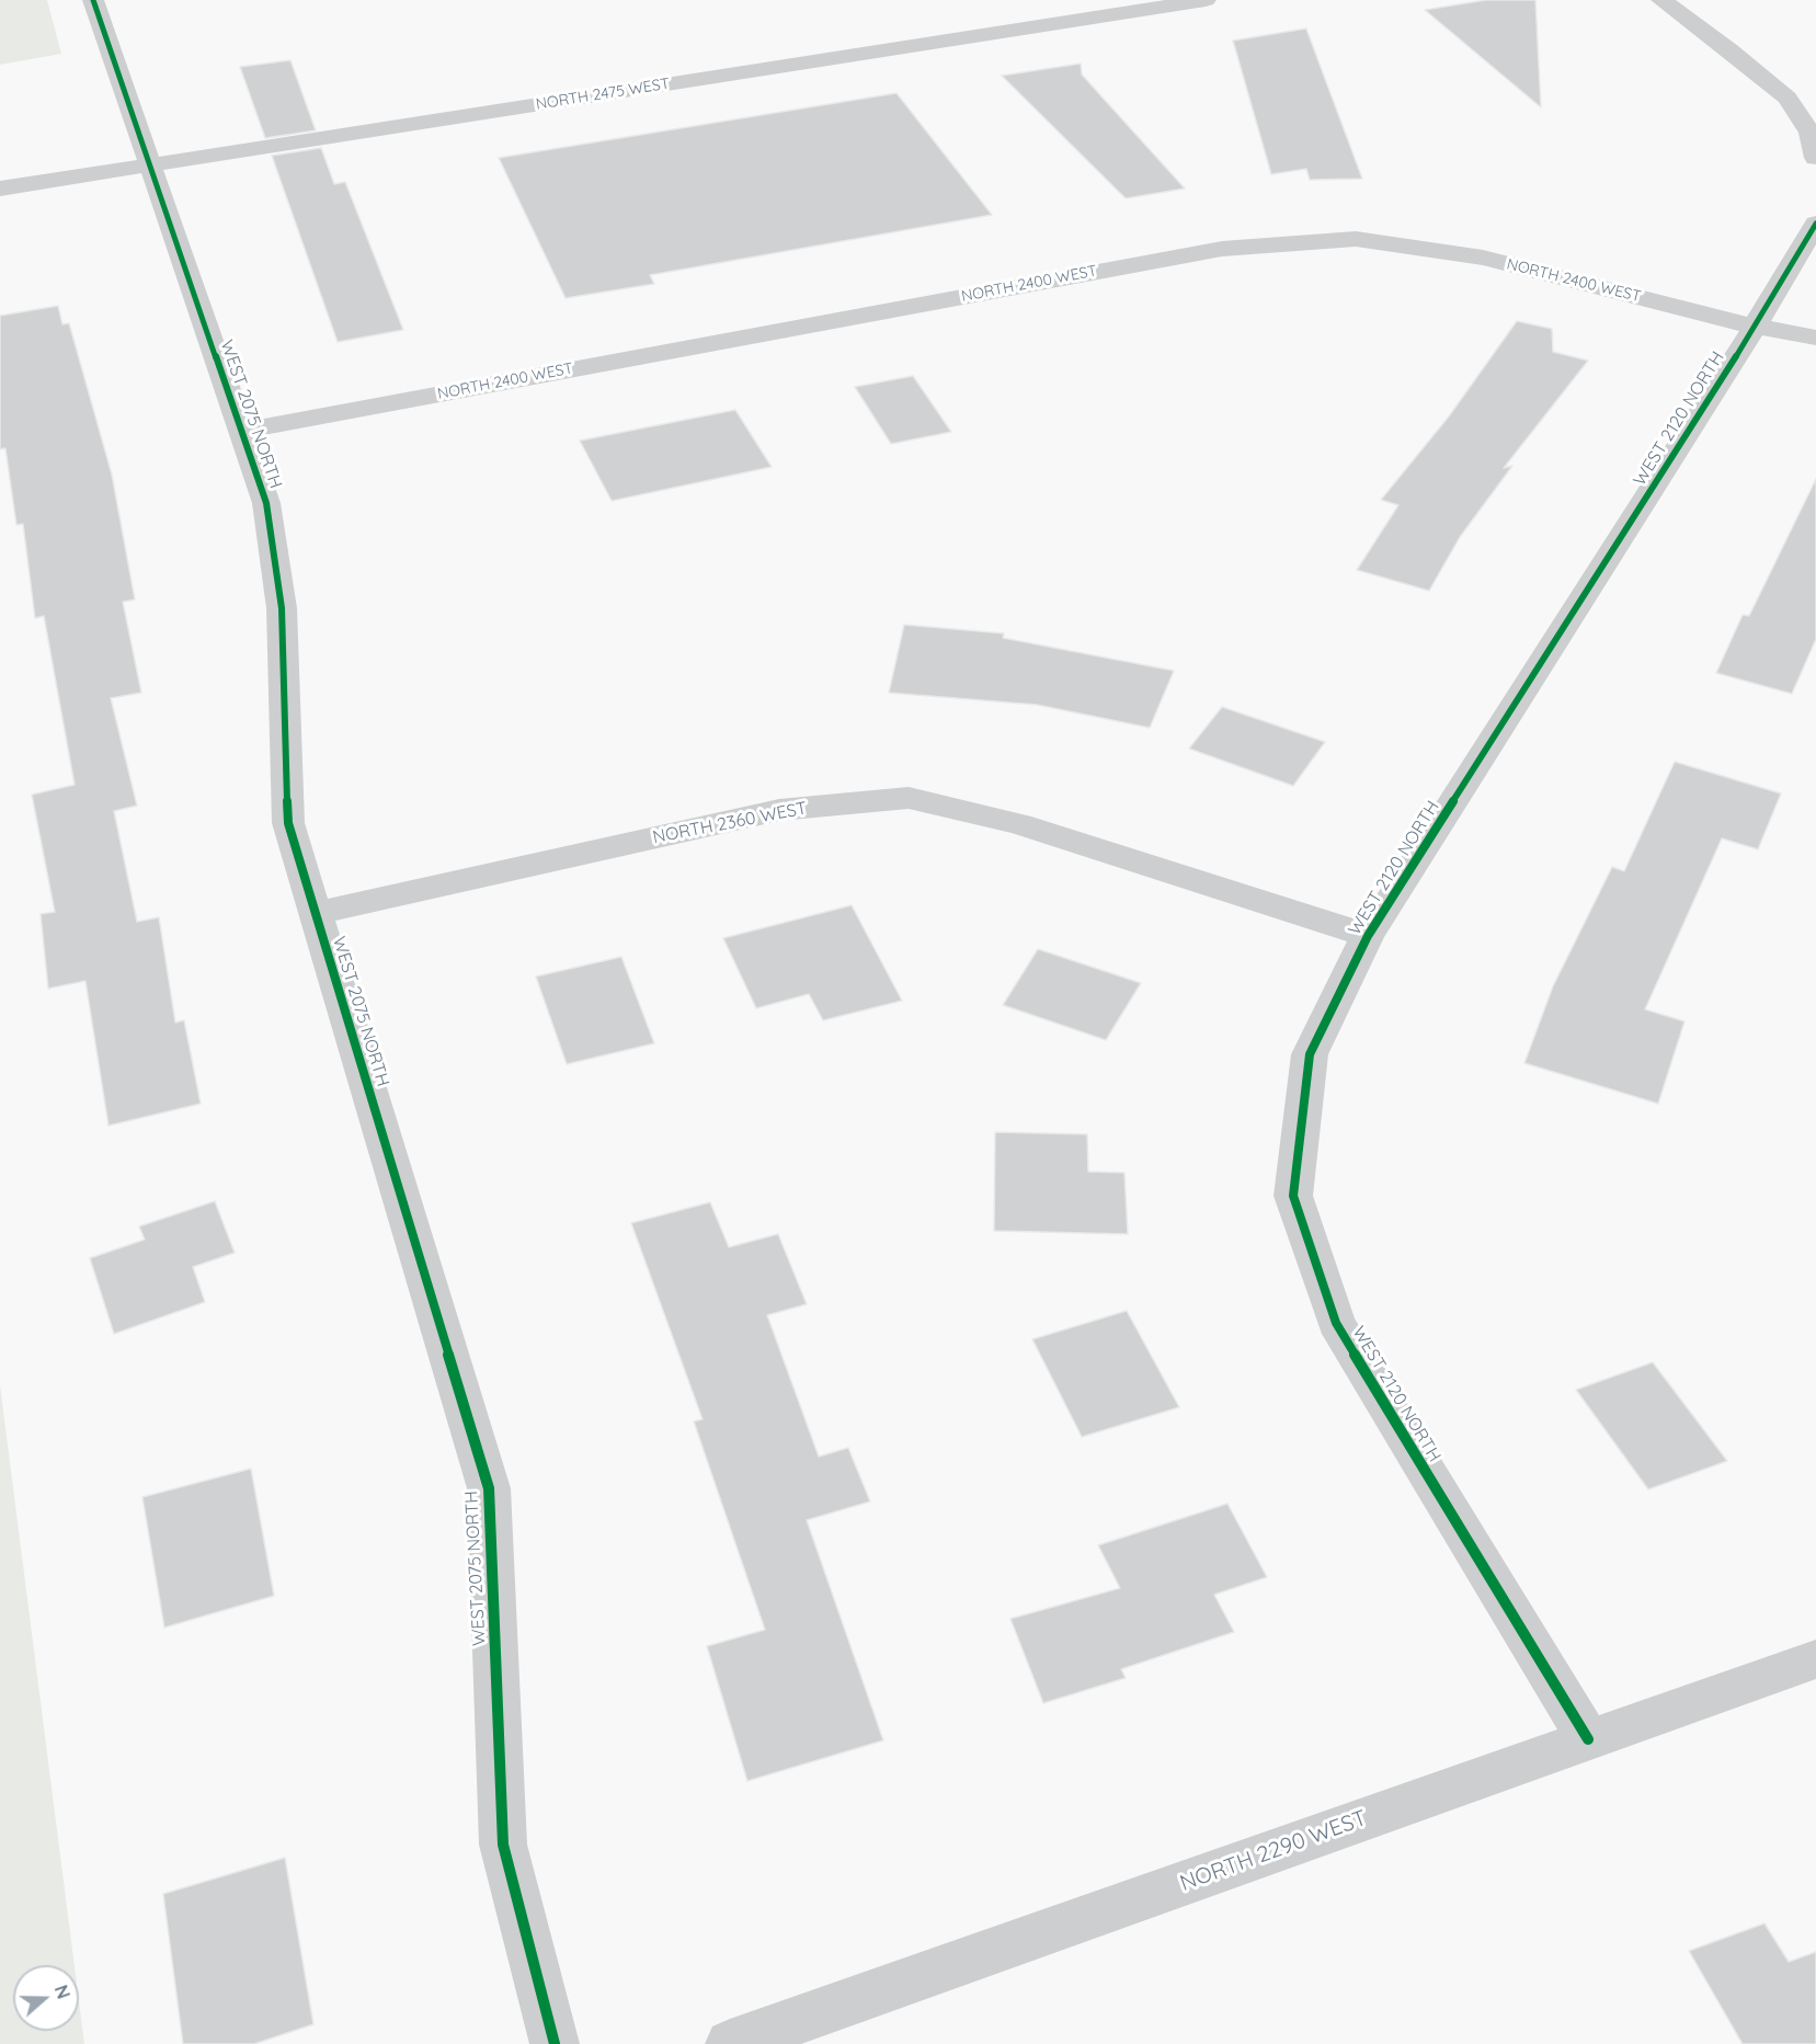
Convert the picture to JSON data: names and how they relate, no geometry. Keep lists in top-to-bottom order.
{
  "streets": {
    "street": [
      "NORTH 2475 WEST",
      "NORTH 2400 WEST",
      "WEST 2075 NORTH",
      "WEST 2120 NORTH",
      "NORTH 2360 WEST",
      "NORTH 2290 WEST"
    ]
  },
  "crossings": [
    ["NORTH 2475 WEST", "WEST 2075 NORTH"],
    ["NORTH 2400 WEST", "WEST 2075 NORTH"],
    ["NORTH 2400 WEST", "WEST 2120 NORTH"],
    ["WEST 2075 NORTH", "NORTH 2360 WEST"],
    ["WEST 2120 NORTH", "NORTH 2360 WEST"],
    ["WEST 2120 NORTH", "NORTH 2290 WEST"]
  ],
  "north": "right"
}
